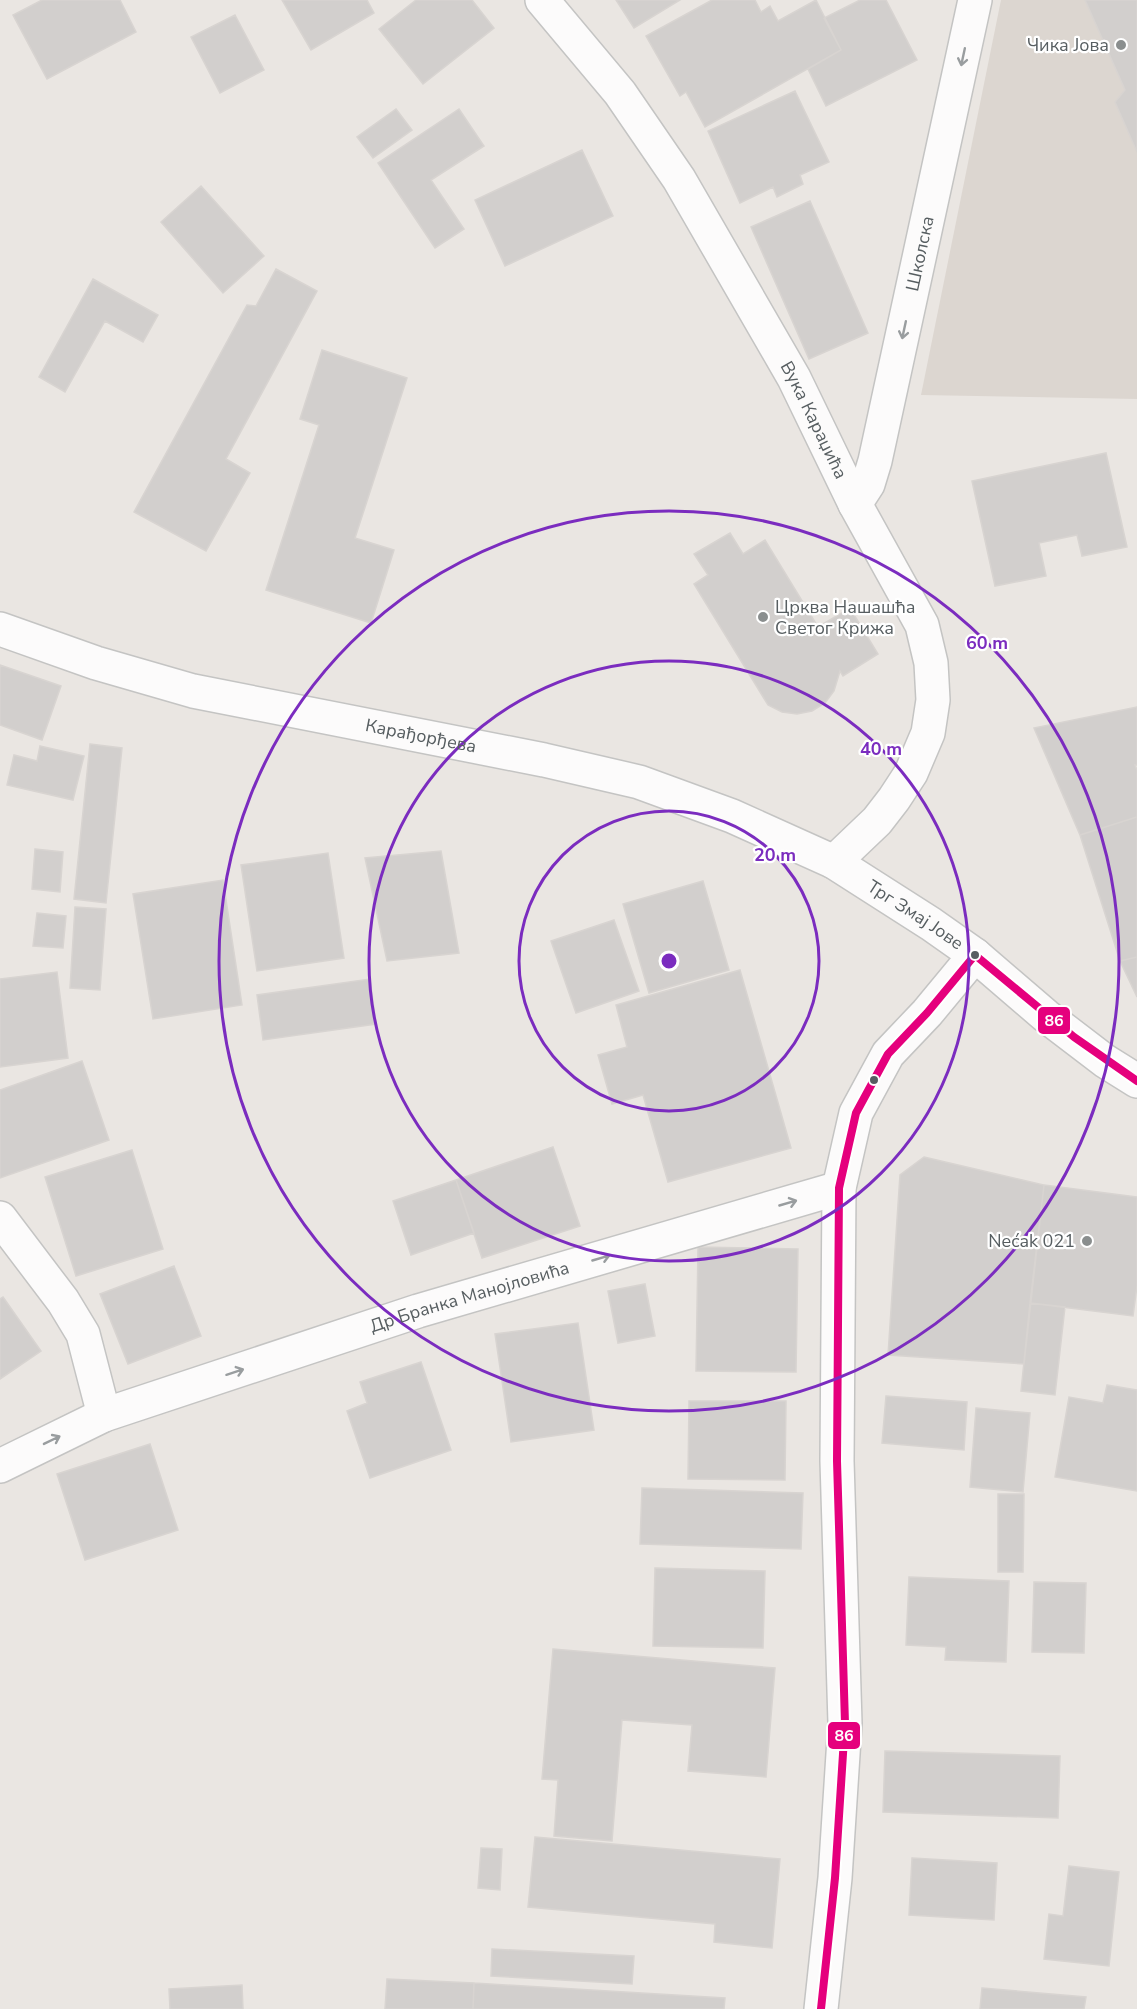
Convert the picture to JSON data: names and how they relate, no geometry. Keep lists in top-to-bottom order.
{
  "streets": {
    "street": [
      "Школска",
      "Вука Караџића",
      "Карађорђева",
      "Трг Змај Јове",
      "Др Бранка Манојловића"
    ]
  },
  "crossings": [
    ["Школска", "Вука Караџића"],
    ["Вука Караџића", "Карађорђева"],
    ["Вука Караџића", "Трг Змај Јове"],
    ["Карађорђева", "Трг Змај Јове"]
  ],
  "one_way": ["Школска", "Др Бранка Манојловића"],
  "places": ["Чика Јова", "Црква Нашашћа Светог Крижа", "Nećak 021"],
  "lines": ["transit line 86"],
  "rings": ["60 m", "40 m", "20 m"]
}
